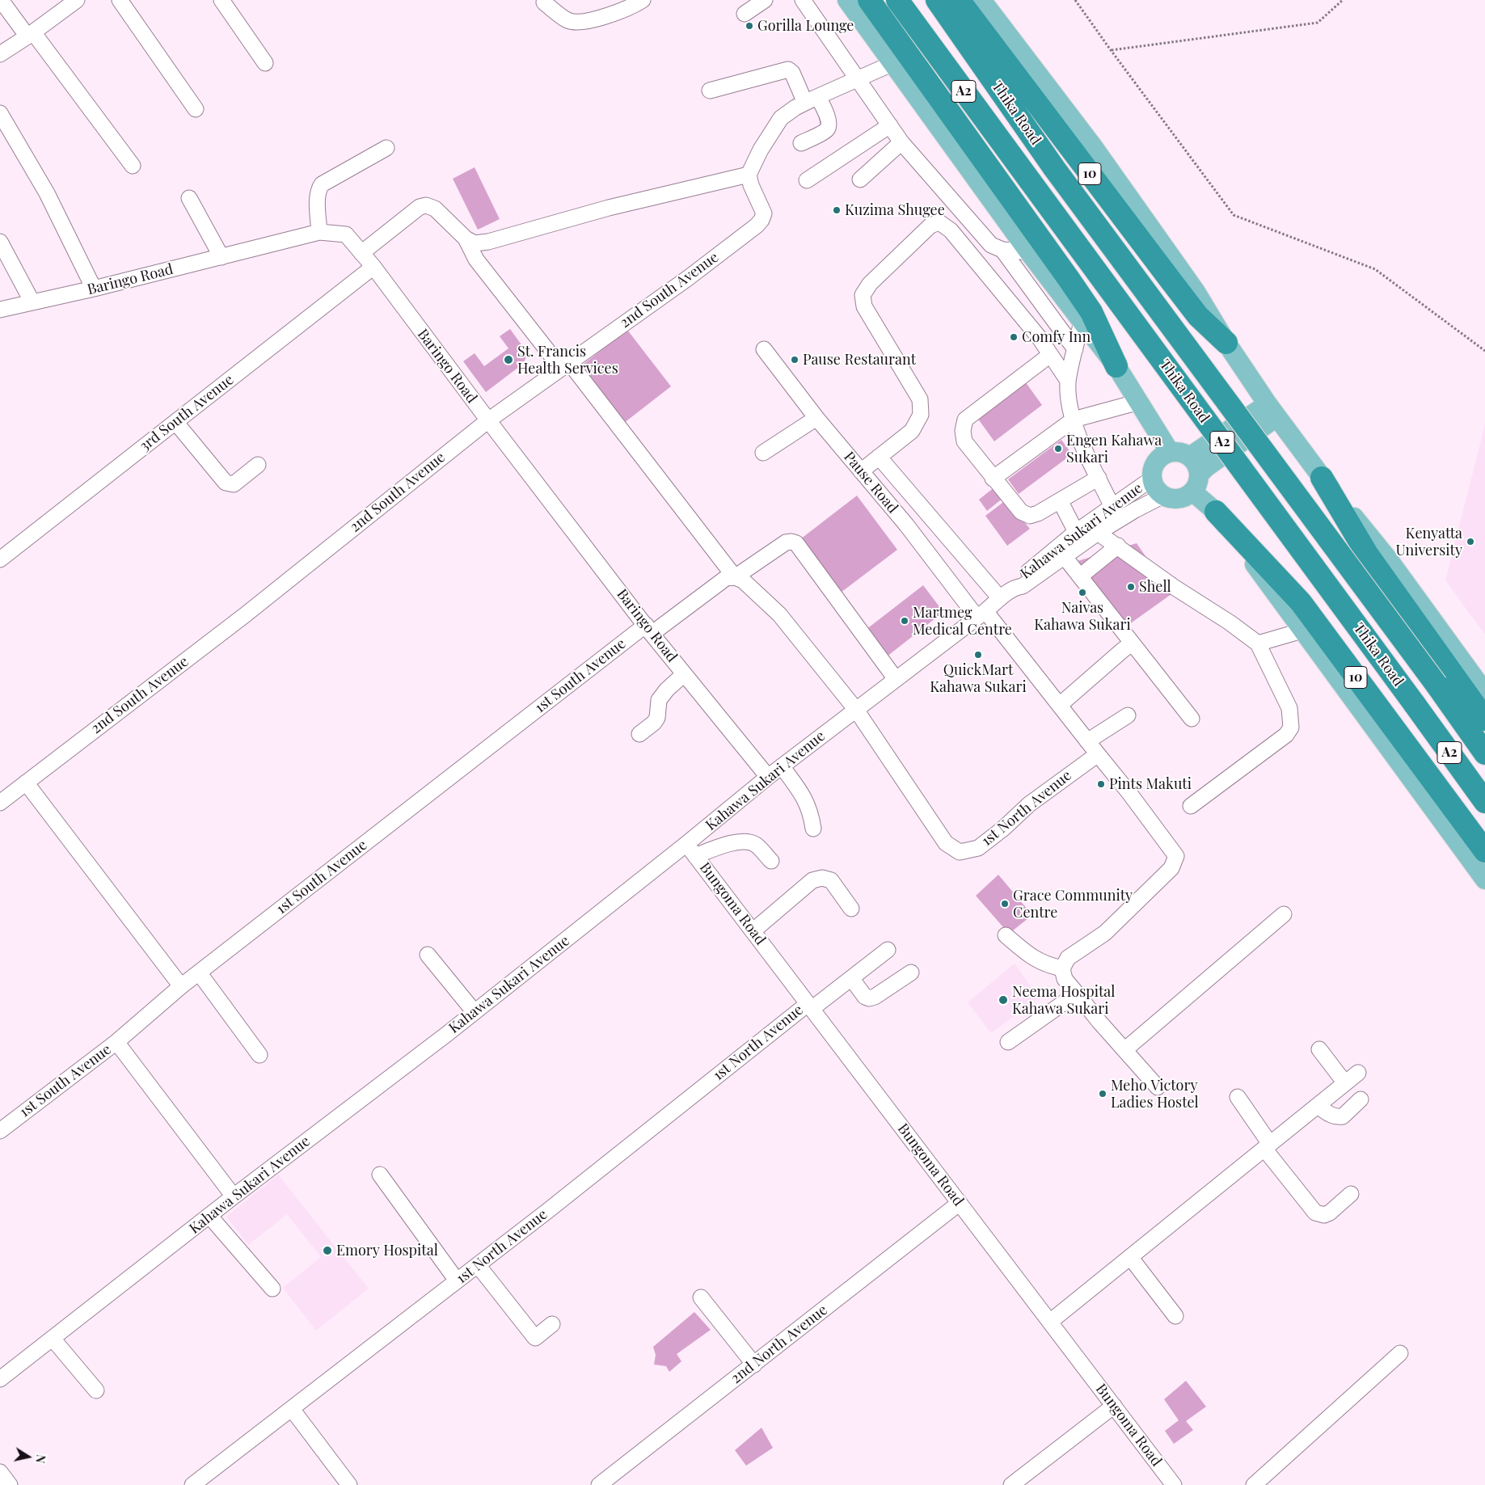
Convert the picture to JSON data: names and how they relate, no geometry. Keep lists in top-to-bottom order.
{
  "streets": {
    "highway": ["A2", "Thika Road", "10"],
    "street": [
      "Baringo Road",
      "2nd South Avenue",
      "3rd South Avenue",
      "Pause Road",
      "Kahawa Sukari Avenue",
      "1st South Avenue",
      "1st North Avenue",
      "Bungoma Road",
      "2nd North Avenue"
    ]
  },
  "crossings": [
    ["Baringo Road", "2nd South Avenue"],
    ["Baringo Road", "3rd South Avenue"],
    ["Baringo Road", "Kahawa Sukari Avenue"],
    ["Baringo Road", "1st South Avenue"],
    ["2nd South Avenue", "1st North Avenue"],
    ["Pause Road", "Kahawa Sukari Avenue"],
    ["Pause Road", "1st North Avenue"],
    ["Kahawa Sukari Avenue", "1st South Avenue"],
    ["Kahawa Sukari Avenue", "1st North Avenue"],
    ["Kahawa Sukari Avenue", "Bungoma Road"],
    ["1st South Avenue", "1st North Avenue"],
    ["1st North Avenue", "Bungoma Road"],
    ["Bungoma Road", "2nd North Avenue"]
  ],
  "places": [
    "Gorilla Lounge",
    "Kuzima Shugee",
    "Comfy Inn",
    "St. Francis Health Services",
    "Pause Restaurant",
    "Engen Kahawa Sukari",
    "Kenyatta University",
    "Shell",
    "Naivas Kahawa Sukari",
    "Martmeg Medical Centre",
    "QuickMart Kahawa Sukari",
    "Pints Makuti",
    "Grace Community Centre",
    "Neema Hospital Kahawa Sukari",
    "Meho Victory Ladies Hostel",
    "Emory Hospital"
  ],
  "north": "right"
}
